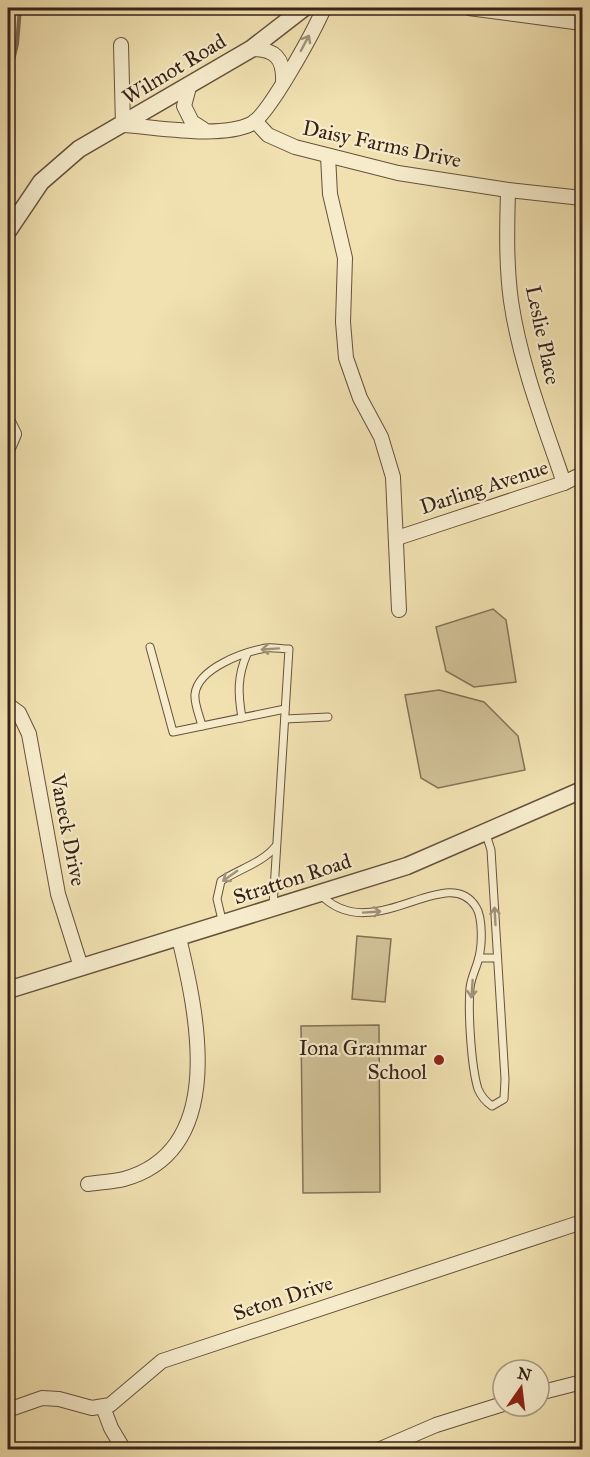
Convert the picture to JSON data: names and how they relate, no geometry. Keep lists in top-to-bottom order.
{
  "streets": {
    "street": [
      "Wilmot Road",
      "Daisy Farms Drive",
      "Leslie Place",
      "Darling Avenue",
      "Vaneck Drive",
      "Stratton Road",
      "Seton Drive"
    ]
  },
  "crossings": [
    ["Wilmot Road", "Daisy Farms Drive"],
    ["Daisy Farms Drive", "Leslie Place"],
    ["Leslie Place", "Darling Avenue"],
    ["Vaneck Drive", "Stratton Road"]
  ],
  "places": ["Iona Grammar School"],
  "north": "top"
}
